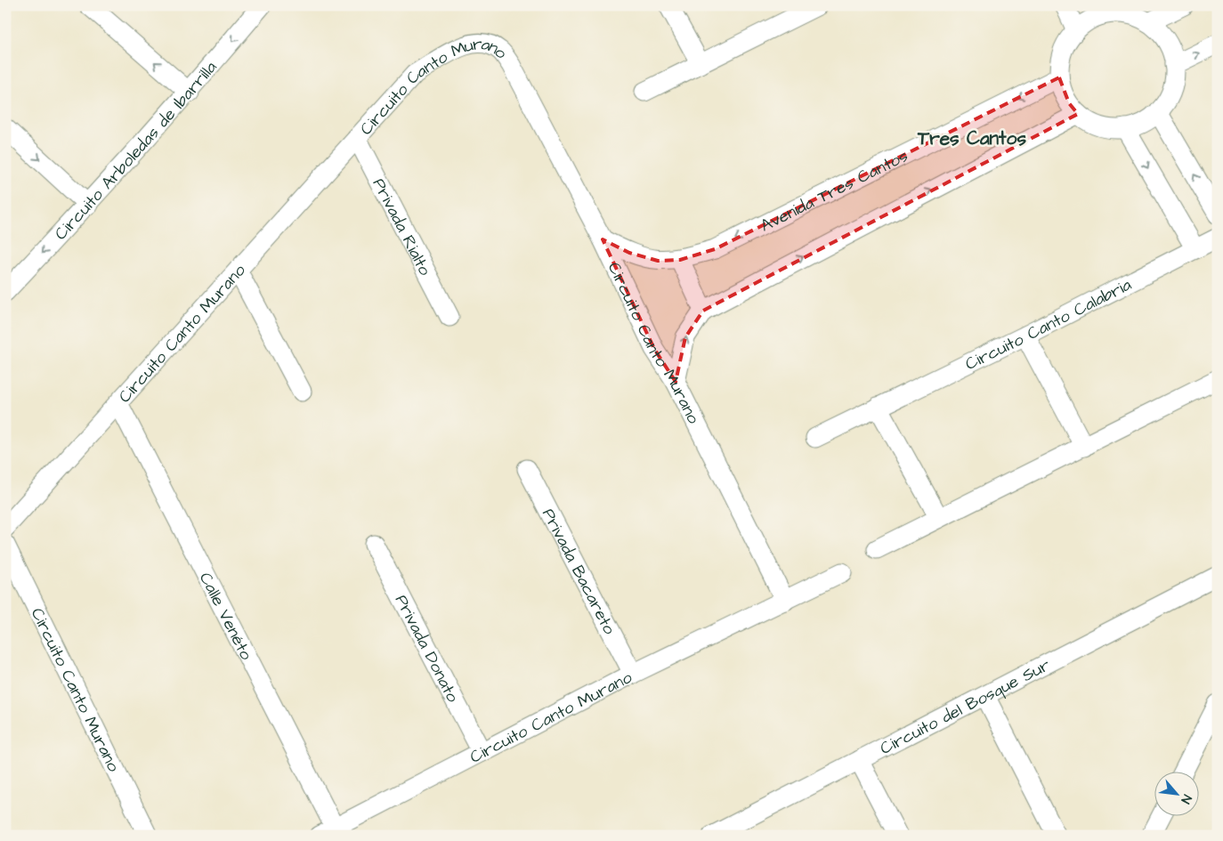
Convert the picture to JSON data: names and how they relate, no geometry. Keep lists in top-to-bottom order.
{
  "streets": {
    "street": [
      "Circuito Canto Murano",
      "Circuito Arboledas de Ibarrilla",
      "Avenida Tres Cantos",
      "Privada Rialto",
      "Circuito Canto Calabria",
      "Privada Bacareto",
      "Calle Venéto",
      "Privada Donato",
      "Circuito del Bosque Sur"
    ]
  },
  "crossings": [
    ["Circuito Canto Murano", "Avenida Tres Cantos"],
    ["Circuito Canto Murano", "Privada Rialto"],
    ["Circuito Canto Murano", "Privada Bacareto"],
    ["Circuito Canto Murano", "Calle Venéto"],
    ["Circuito Canto Murano", "Privada Donato"]
  ],
  "one_way": ["Circuito Arboledas de Ibarrilla"],
  "districts": ["Tres Cantos"],
  "north": "bottom right"
}
